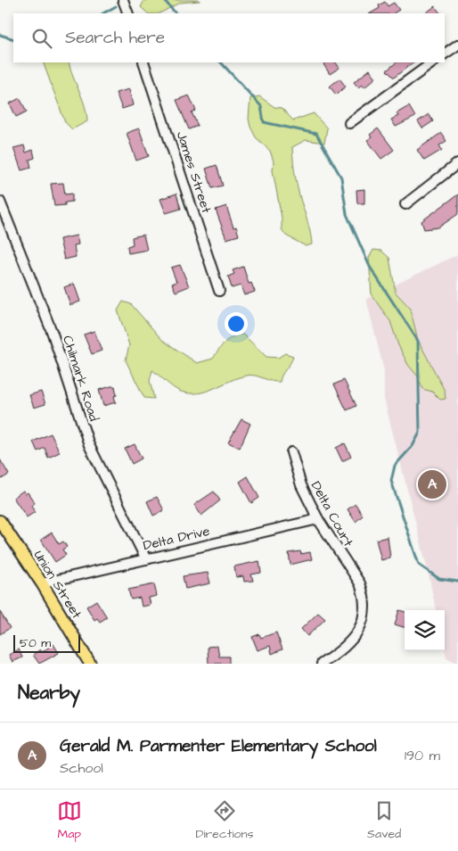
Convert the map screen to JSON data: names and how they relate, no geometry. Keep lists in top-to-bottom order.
{
  "streets": {
    "main road": ["Union Street"],
    "street": [
      "James Street",
      "Chilmark Road",
      "Delta Court",
      "Delta Drive"
    ]
  },
  "crossings": [
    ["Chilmark Road", "Delta Drive"],
    ["Delta Court", "Delta Drive"],
    ["Delta Drive", "Union Street"]
  ],
  "scale_bar": "50 m",
  "page": {
    "search": "Search here",
    "pins": "A",
    "scale": "50 m",
    "heading": "Nearby",
    "list": [
      {
        "mark": "A",
        "name": "Gerald M. Parmenter Elementary School",
        "note": "School",
        "value": "190 m"
      }
    ],
    "nav": ["Map", "Directions", "Saved"]
  }
}
